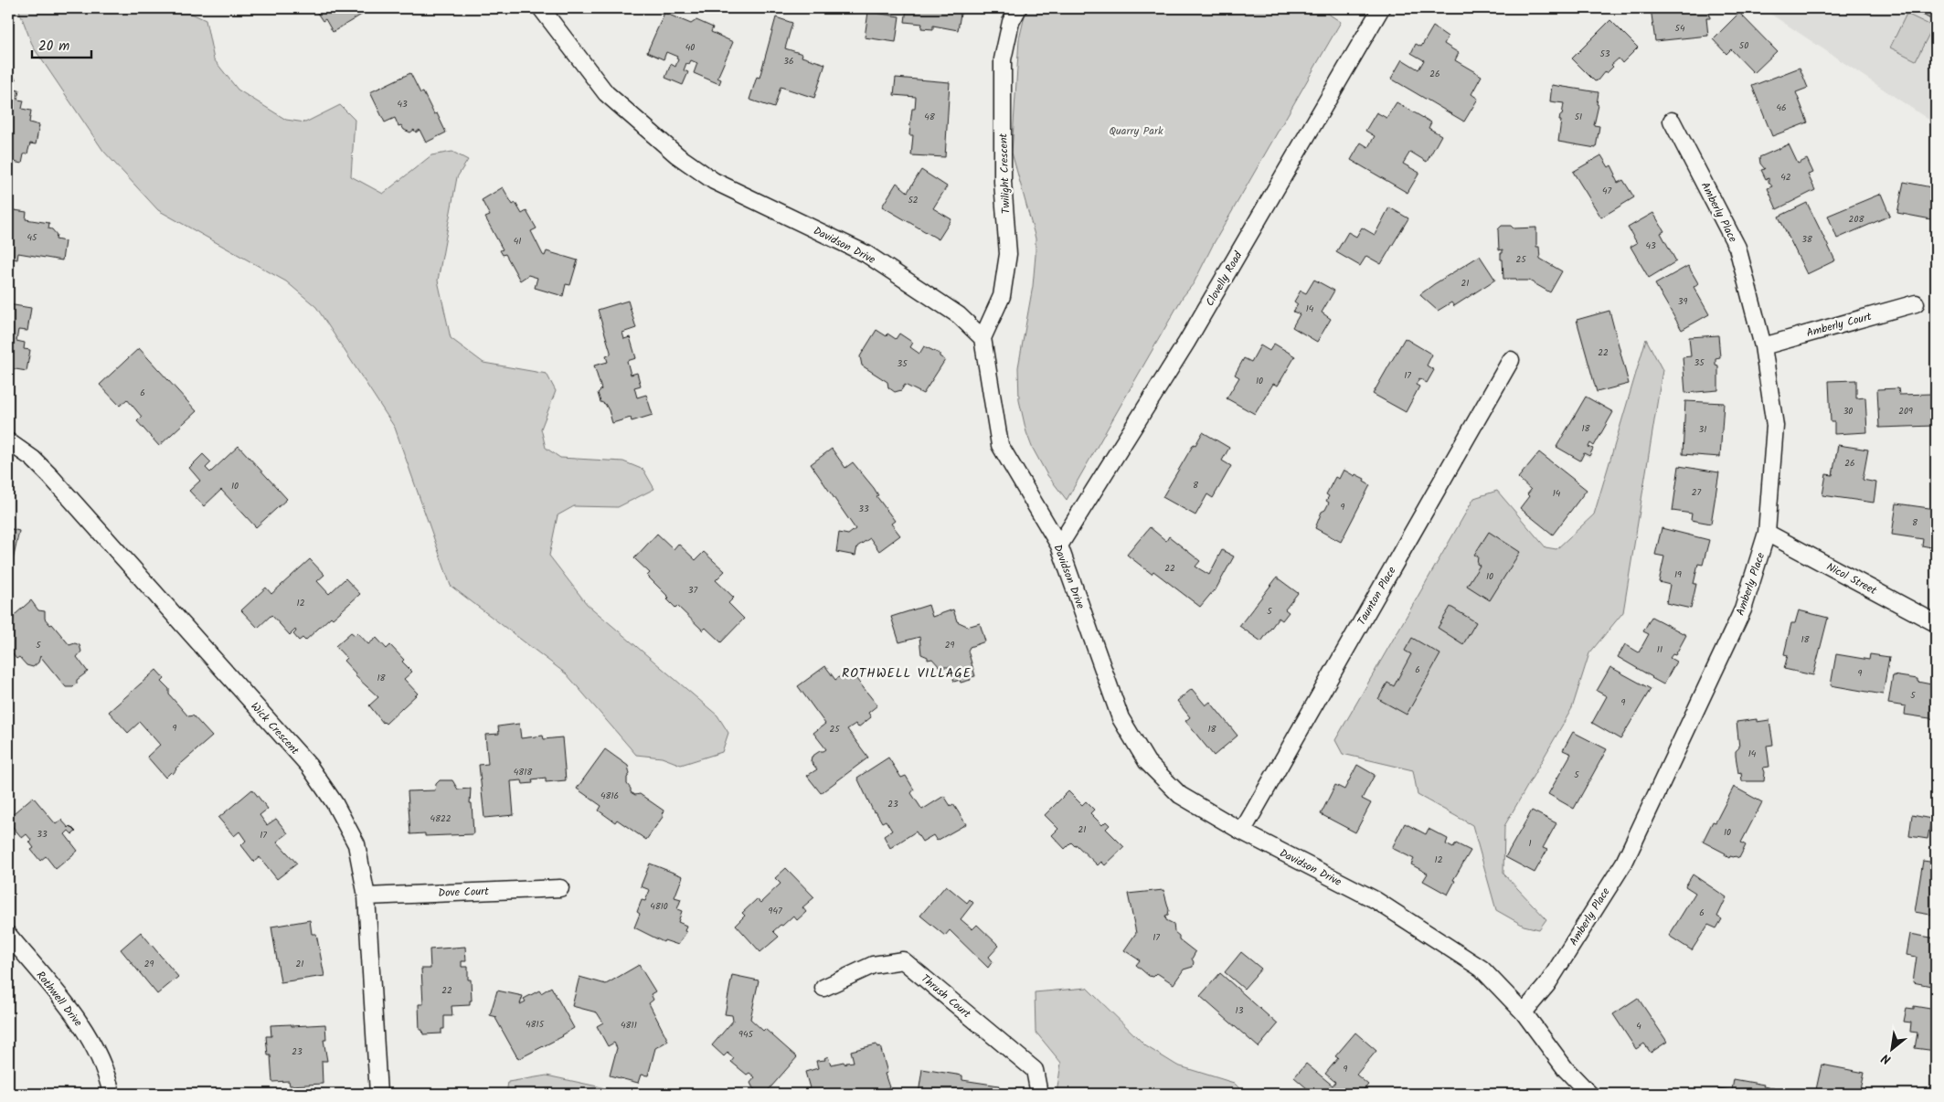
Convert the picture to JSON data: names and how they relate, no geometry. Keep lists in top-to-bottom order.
{
  "streets": {
    "street": [
      "Twilight Crescent",
      "Amberly Place",
      "Davidson Drive",
      "Clovelly Road",
      "Amberly Court",
      "Nicol Street",
      "Taunton Place",
      "Wick Crescent",
      "Dove Court",
      "Thrush Court",
      "Rothwell Drive"
    ]
  },
  "crossings": [
    ["Twilight Crescent", "Davidson Drive"],
    ["Amberly Place", "Davidson Drive"],
    ["Amberly Place", "Amberly Court"],
    ["Amberly Place", "Nicol Street"],
    ["Davidson Drive", "Clovelly Road"],
    ["Davidson Drive", "Taunton Place"],
    ["Wick Crescent", "Dove Court"]
  ],
  "districts": ["ROTHWELL VILLAGE"],
  "parks": ["Quarry Park"],
  "house_numbers": [
    "54",
    "50",
    "40",
    "53",
    "36",
    "26",
    "43",
    "46",
    "48",
    "51",
    "42",
    "47",
    "52",
    "208",
    "45",
    "38",
    "41",
    "43",
    "25",
    "21",
    "39",
    "14",
    "22",
    "35",
    "35",
    "17",
    "10",
    "6",
    "30",
    "209",
    "18",
    "31",
    "26",
    "8",
    "10",
    "27",
    "14",
    "9",
    "33",
    "8",
    "22",
    "19",
    "10",
    "37",
    "12",
    "5",
    "18",
    "5",
    "29",
    "11",
    "6",
    "9",
    "18",
    "5",
    "9",
    "9",
    "25",
    "18",
    "14",
    "4818",
    "5",
    "4816",
    "23",
    "4822",
    "21",
    "10",
    "33",
    "17",
    "1",
    "12",
    "4810",
    "947",
    "6",
    "17",
    "29",
    "21",
    "22",
    "13",
    "4815",
    "4811",
    "4",
    "945",
    "23",
    "9"
  ],
  "scale_bar": "20 m",
  "north": "bottom left"
}
